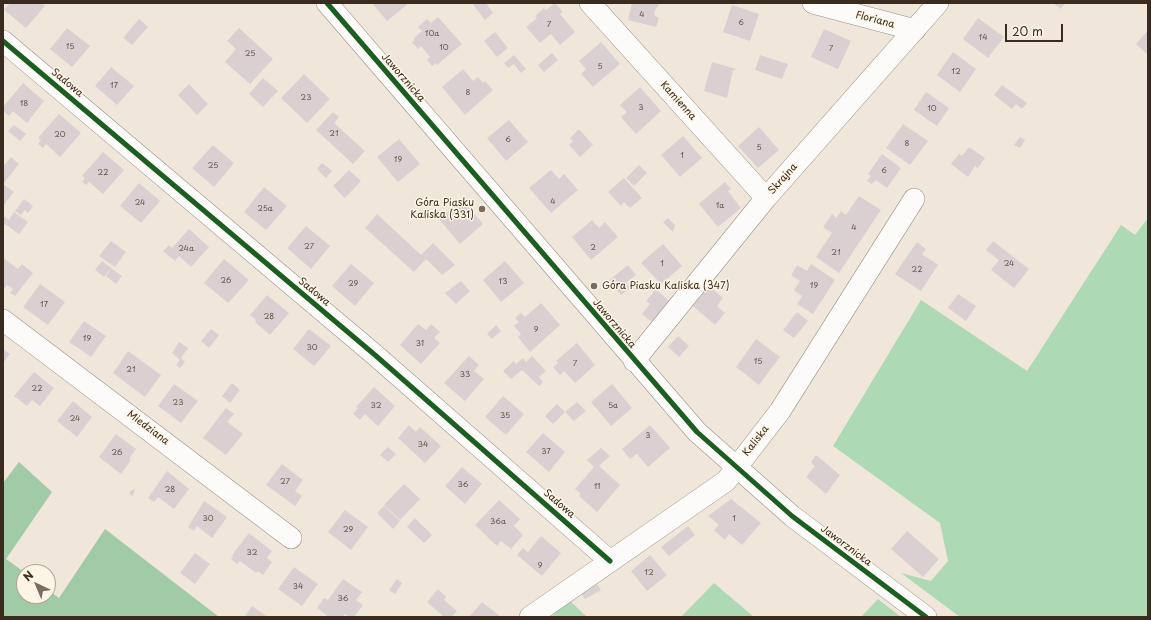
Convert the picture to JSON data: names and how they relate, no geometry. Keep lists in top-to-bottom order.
{
  "streets": {
    "street": [
      "Floriana",
      "Jaworznicka",
      "Sadowa",
      "Kamienna",
      "Skrajna",
      "Miedziana",
      "Kaliska"
    ]
  },
  "crossings": [
    ["Floriana", "Skrajna"],
    ["Jaworznicka", "Skrajna"],
    ["Jaworznicka", "Kaliska"],
    ["Sadowa", "Kaliska"],
    ["Kamienna", "Skrajna"]
  ],
  "places": ["Góra Piasku Kaliska (331)", "Góra Piasku Kaliska (347)"],
  "house_numbers": [
    "4",
    "6",
    "7",
    "10a",
    "14",
    "15",
    "10",
    "7",
    "25",
    "5",
    "12",
    "17",
    "8",
    "23",
    "18",
    "3",
    "10",
    "21",
    "20",
    "6",
    "8",
    "5",
    "1",
    "19",
    "25",
    "6",
    "22",
    "4",
    "24",
    "1a",
    "25a",
    "4",
    "27",
    "2",
    "24a",
    "21",
    "1",
    "24",
    "22",
    "26",
    "13",
    "29",
    "19",
    "17",
    "28",
    "9",
    "19",
    "31",
    "30",
    "15",
    "7",
    "21",
    "33",
    "22",
    "23",
    "32",
    "5a",
    "35",
    "24",
    "3",
    "34",
    "37",
    "26",
    "27",
    "36",
    "11",
    "28",
    "30",
    "1",
    "36a",
    "29",
    "32",
    "9",
    "12",
    "34",
    "36"
  ],
  "scale_bar": "20 m",
  "north": "top left"
}
